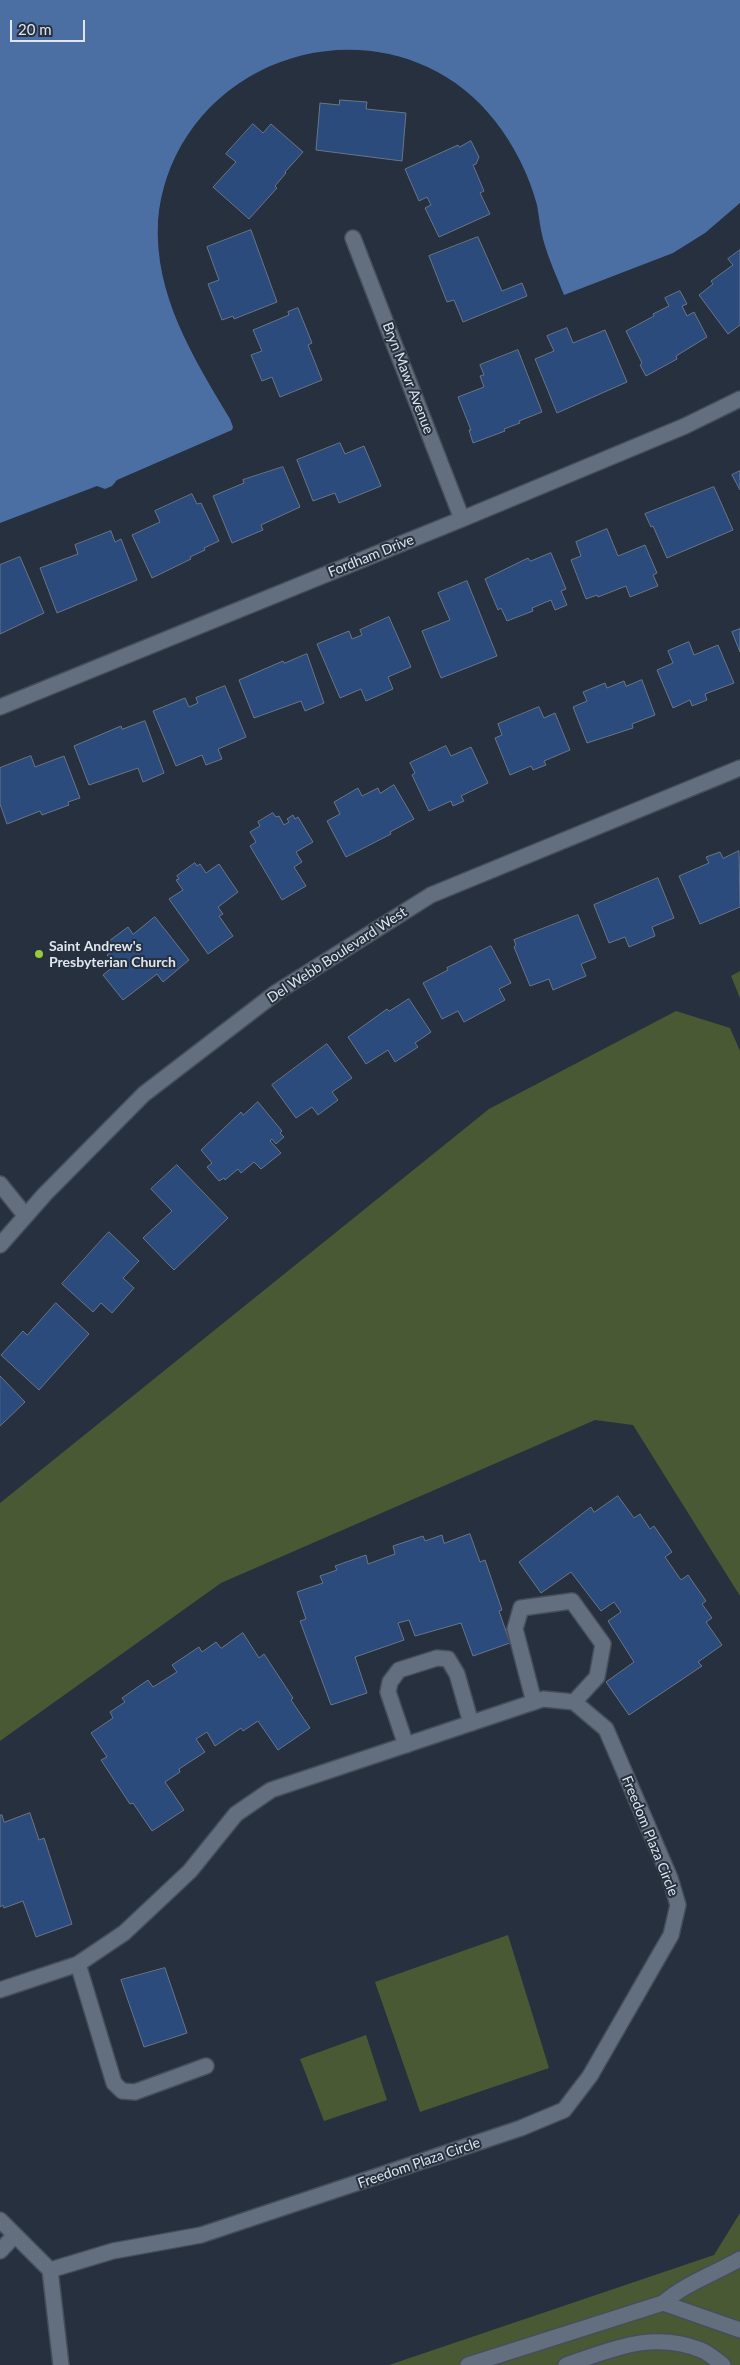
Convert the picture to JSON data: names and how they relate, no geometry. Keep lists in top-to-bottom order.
{
  "streets": {
    "street": [
      "Bryn Mawr Avenue",
      "Fordham Drive",
      "Del Webb Boulevard West",
      "Freedom Plaza Circle"
    ]
  },
  "crossings": [
    ["Bryn Mawr Avenue", "Fordham Drive"]
  ],
  "places": ["Saint Andrew's Presbyterian Church"],
  "scale_bar": "20 m"
}
